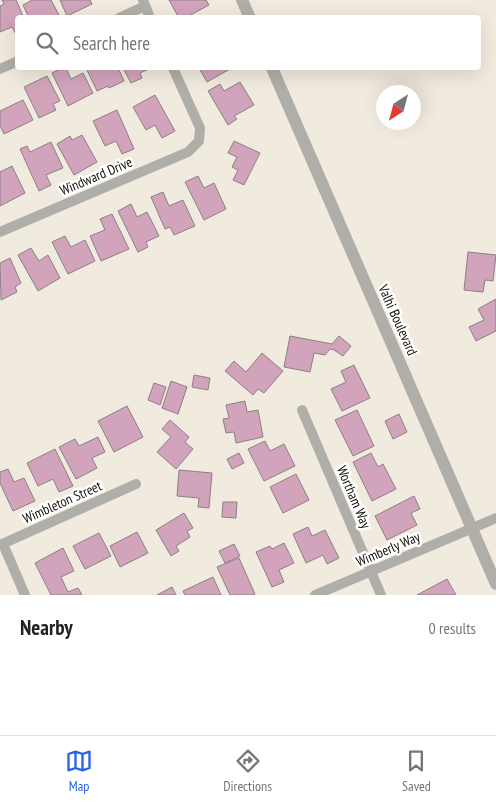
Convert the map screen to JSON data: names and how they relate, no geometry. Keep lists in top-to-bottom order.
{
  "streets": {
    "street": [
      "Windward Drive",
      "Valhi Boulevard",
      "Wortham Way",
      "Wimbleton Street",
      "Wimberly Way"
    ]
  },
  "crossings": [
    ["Valhi Boulevard", "Wimberly Way"],
    ["Wortham Way", "Wimberly Way"]
  ],
  "north": "bottom left",
  "page": {
    "search": "Search here",
    "heading": ["Nearby", "0 results"],
    "nav": ["Map", "Directions", "Saved"]
  }
}
